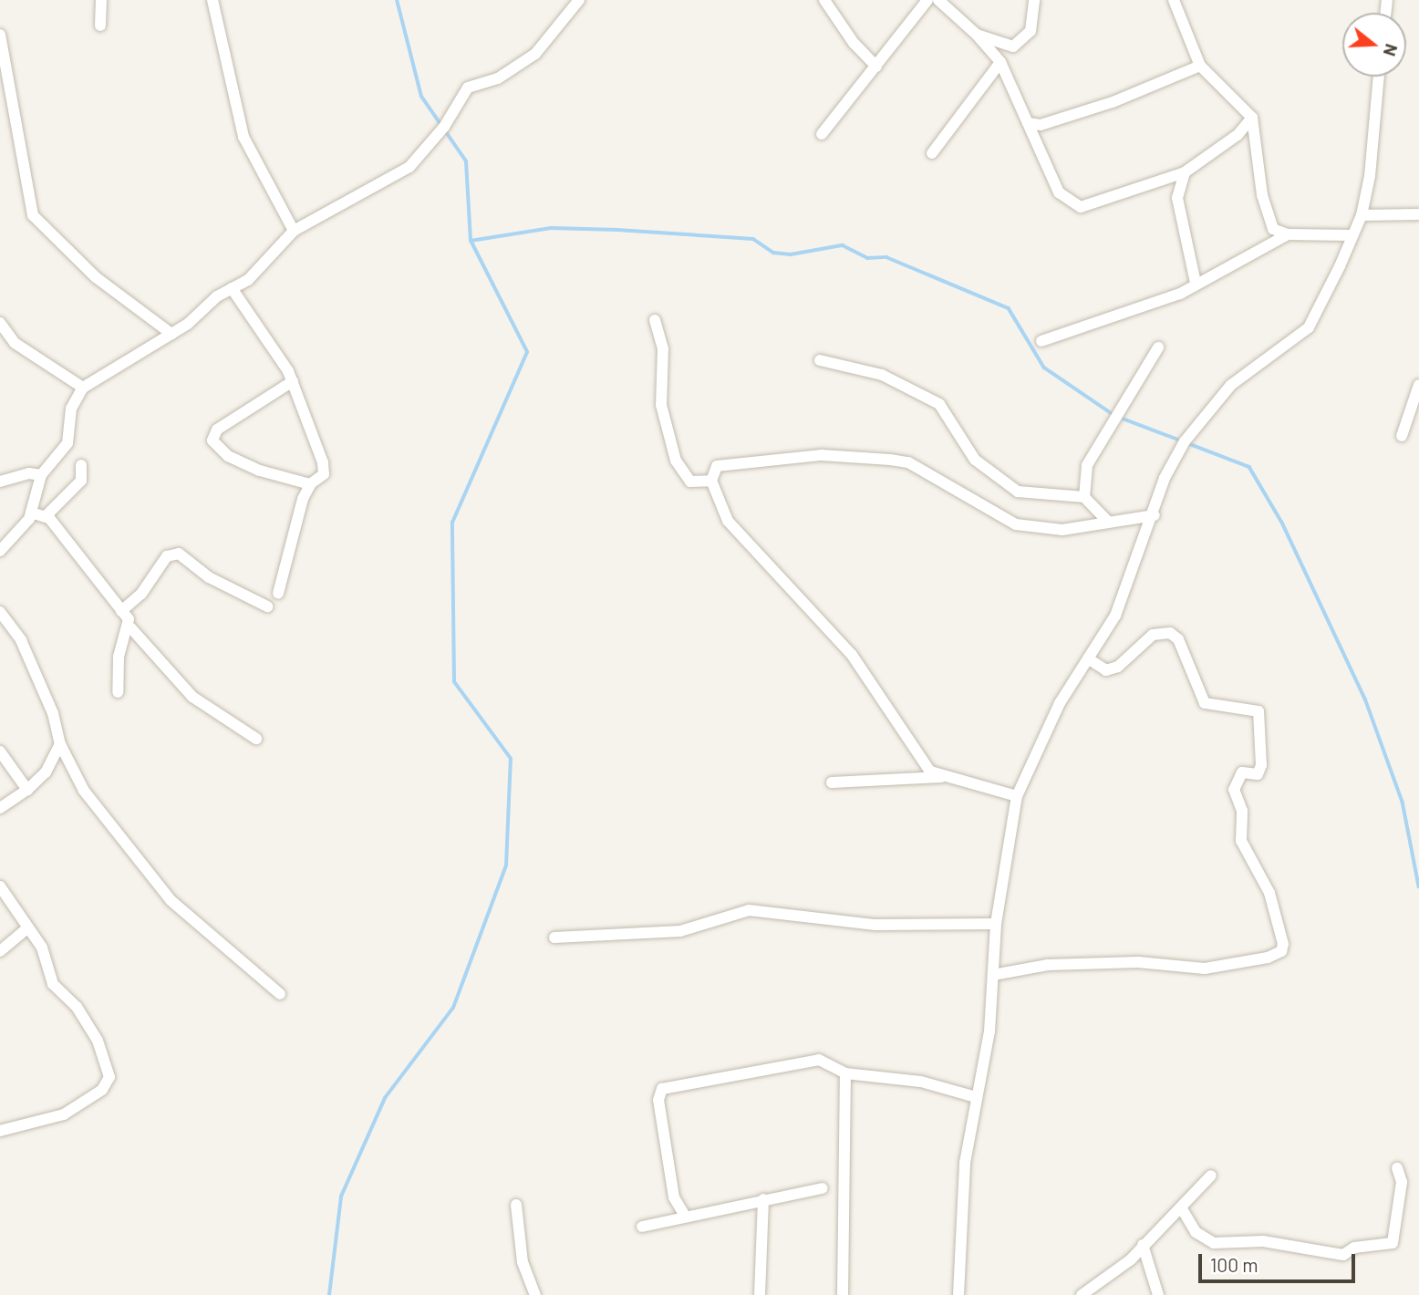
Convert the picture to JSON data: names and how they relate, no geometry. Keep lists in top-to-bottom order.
{
  "scale_bar": "100 m",
  "north": "right"
}
